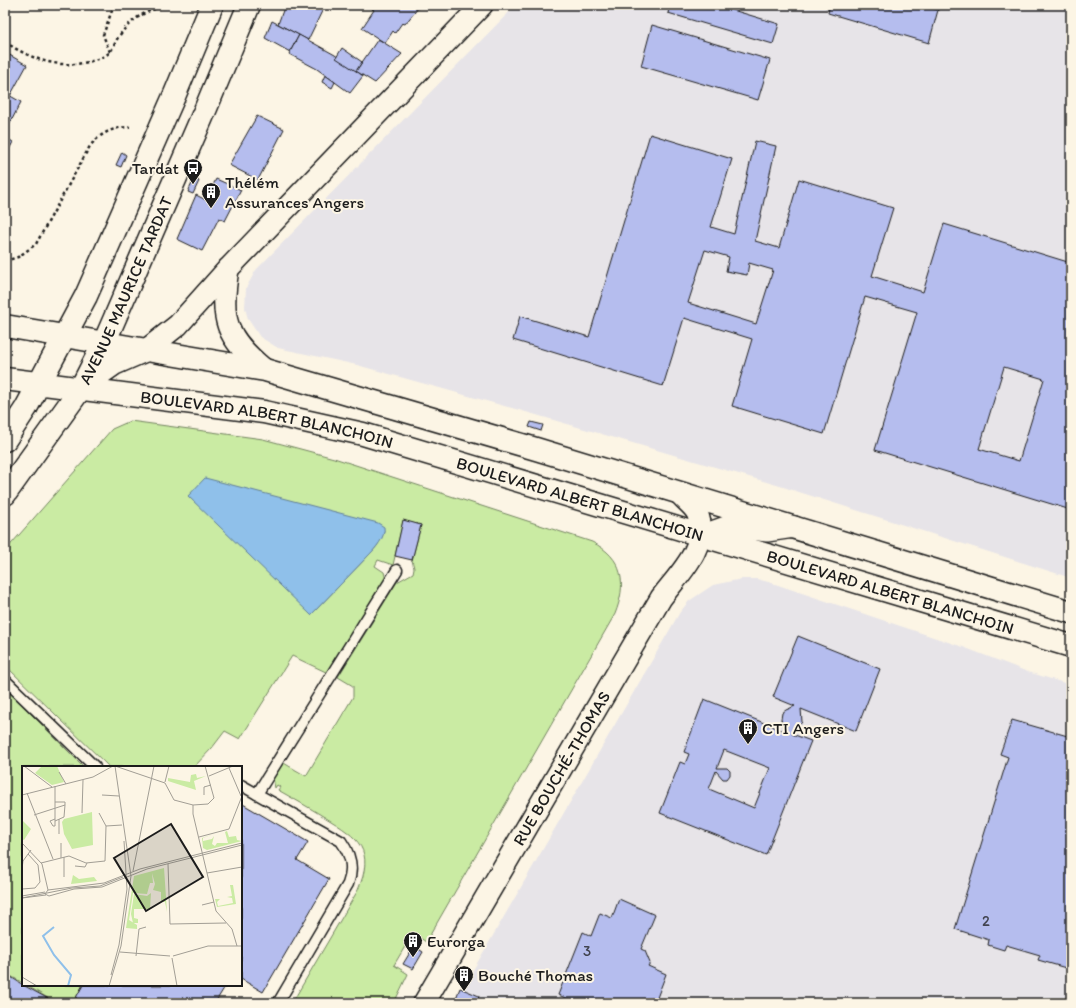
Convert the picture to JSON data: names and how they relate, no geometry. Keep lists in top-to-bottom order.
{
  "streets": {
    "street": ["AVENUE MAURICE TARDAT", "BOULEVARD ALBERT BLANCHOIN", "RUE BOUCHÉ-THOMAS"]
  },
  "crossings": [
    ["AVENUE MAURICE TARDAT", "BOULEVARD ALBERT BLANCHOIN"],
    ["BOULEVARD ALBERT BLANCHOIN", "RUE BOUCHÉ-THOMAS"]
  ],
  "places": {
    "bus stop": ["Tardat"],
    "building": [
      "Thélém Assurances Angers",
      "CTI Angers",
      "Eurorga",
      "Bouché Thomas"
    ]
  },
  "house_numbers": ["2", "3"]
}
